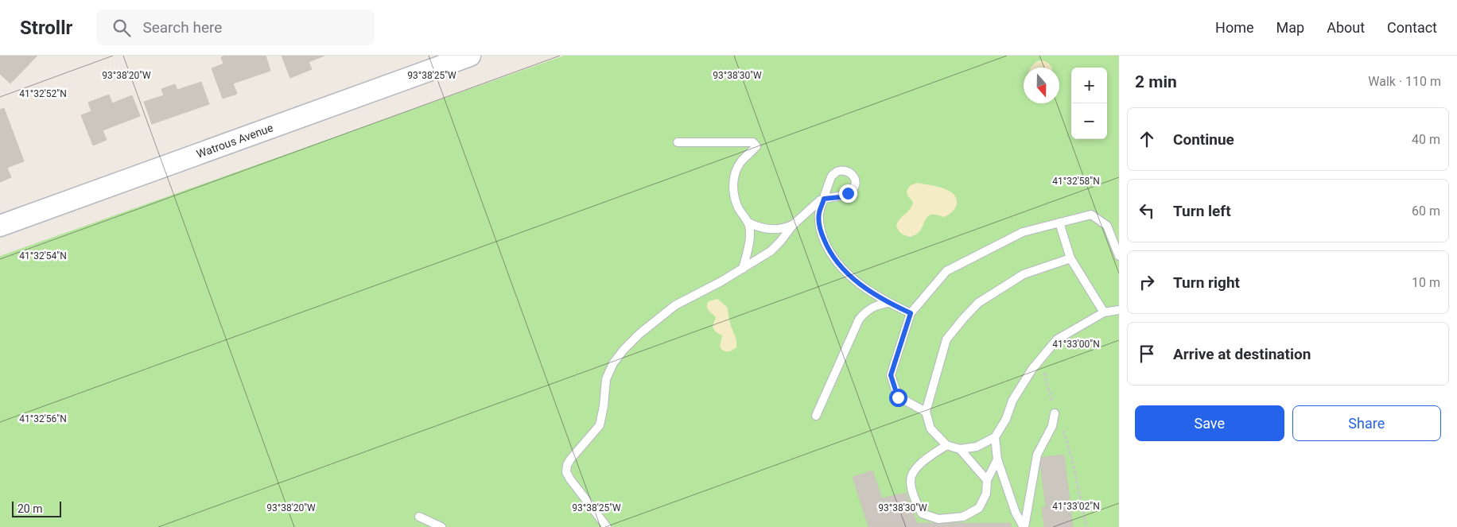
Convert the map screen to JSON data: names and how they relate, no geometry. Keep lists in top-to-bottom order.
{
  "streets": {
    "street": ["Watrous Avenue"]
  },
  "scale_bar": "20 m",
  "north": "bottom",
  "page": {
    "header": "Strollr",
    "search": "Search here",
    "nav": [
      "Home",
      "Map",
      "About",
      "Contact"
    ],
    "heading": ["2 min", "Walk · 110 m"],
    "map_buttons": ["+", "−"],
    "list": [
      ["Continue", "40 m"],
      ["Turn left", "60 m"],
      ["Turn right", "10 m"],
      "Arrive at destination"
    ],
    "buttons": ["Save", "Share"],
    "scale": "20 m"
  },
  "coordinates": [
    "93°38'20\"W",
    "93°38'25\"W",
    "93°38'30\"W",
    "41°32'52\"N",
    "41°32'58\"N",
    "41°32'54\"N",
    "41°33'00\"N",
    "41°32'56\"N",
    "41°33'02\"N"
  ]
}
